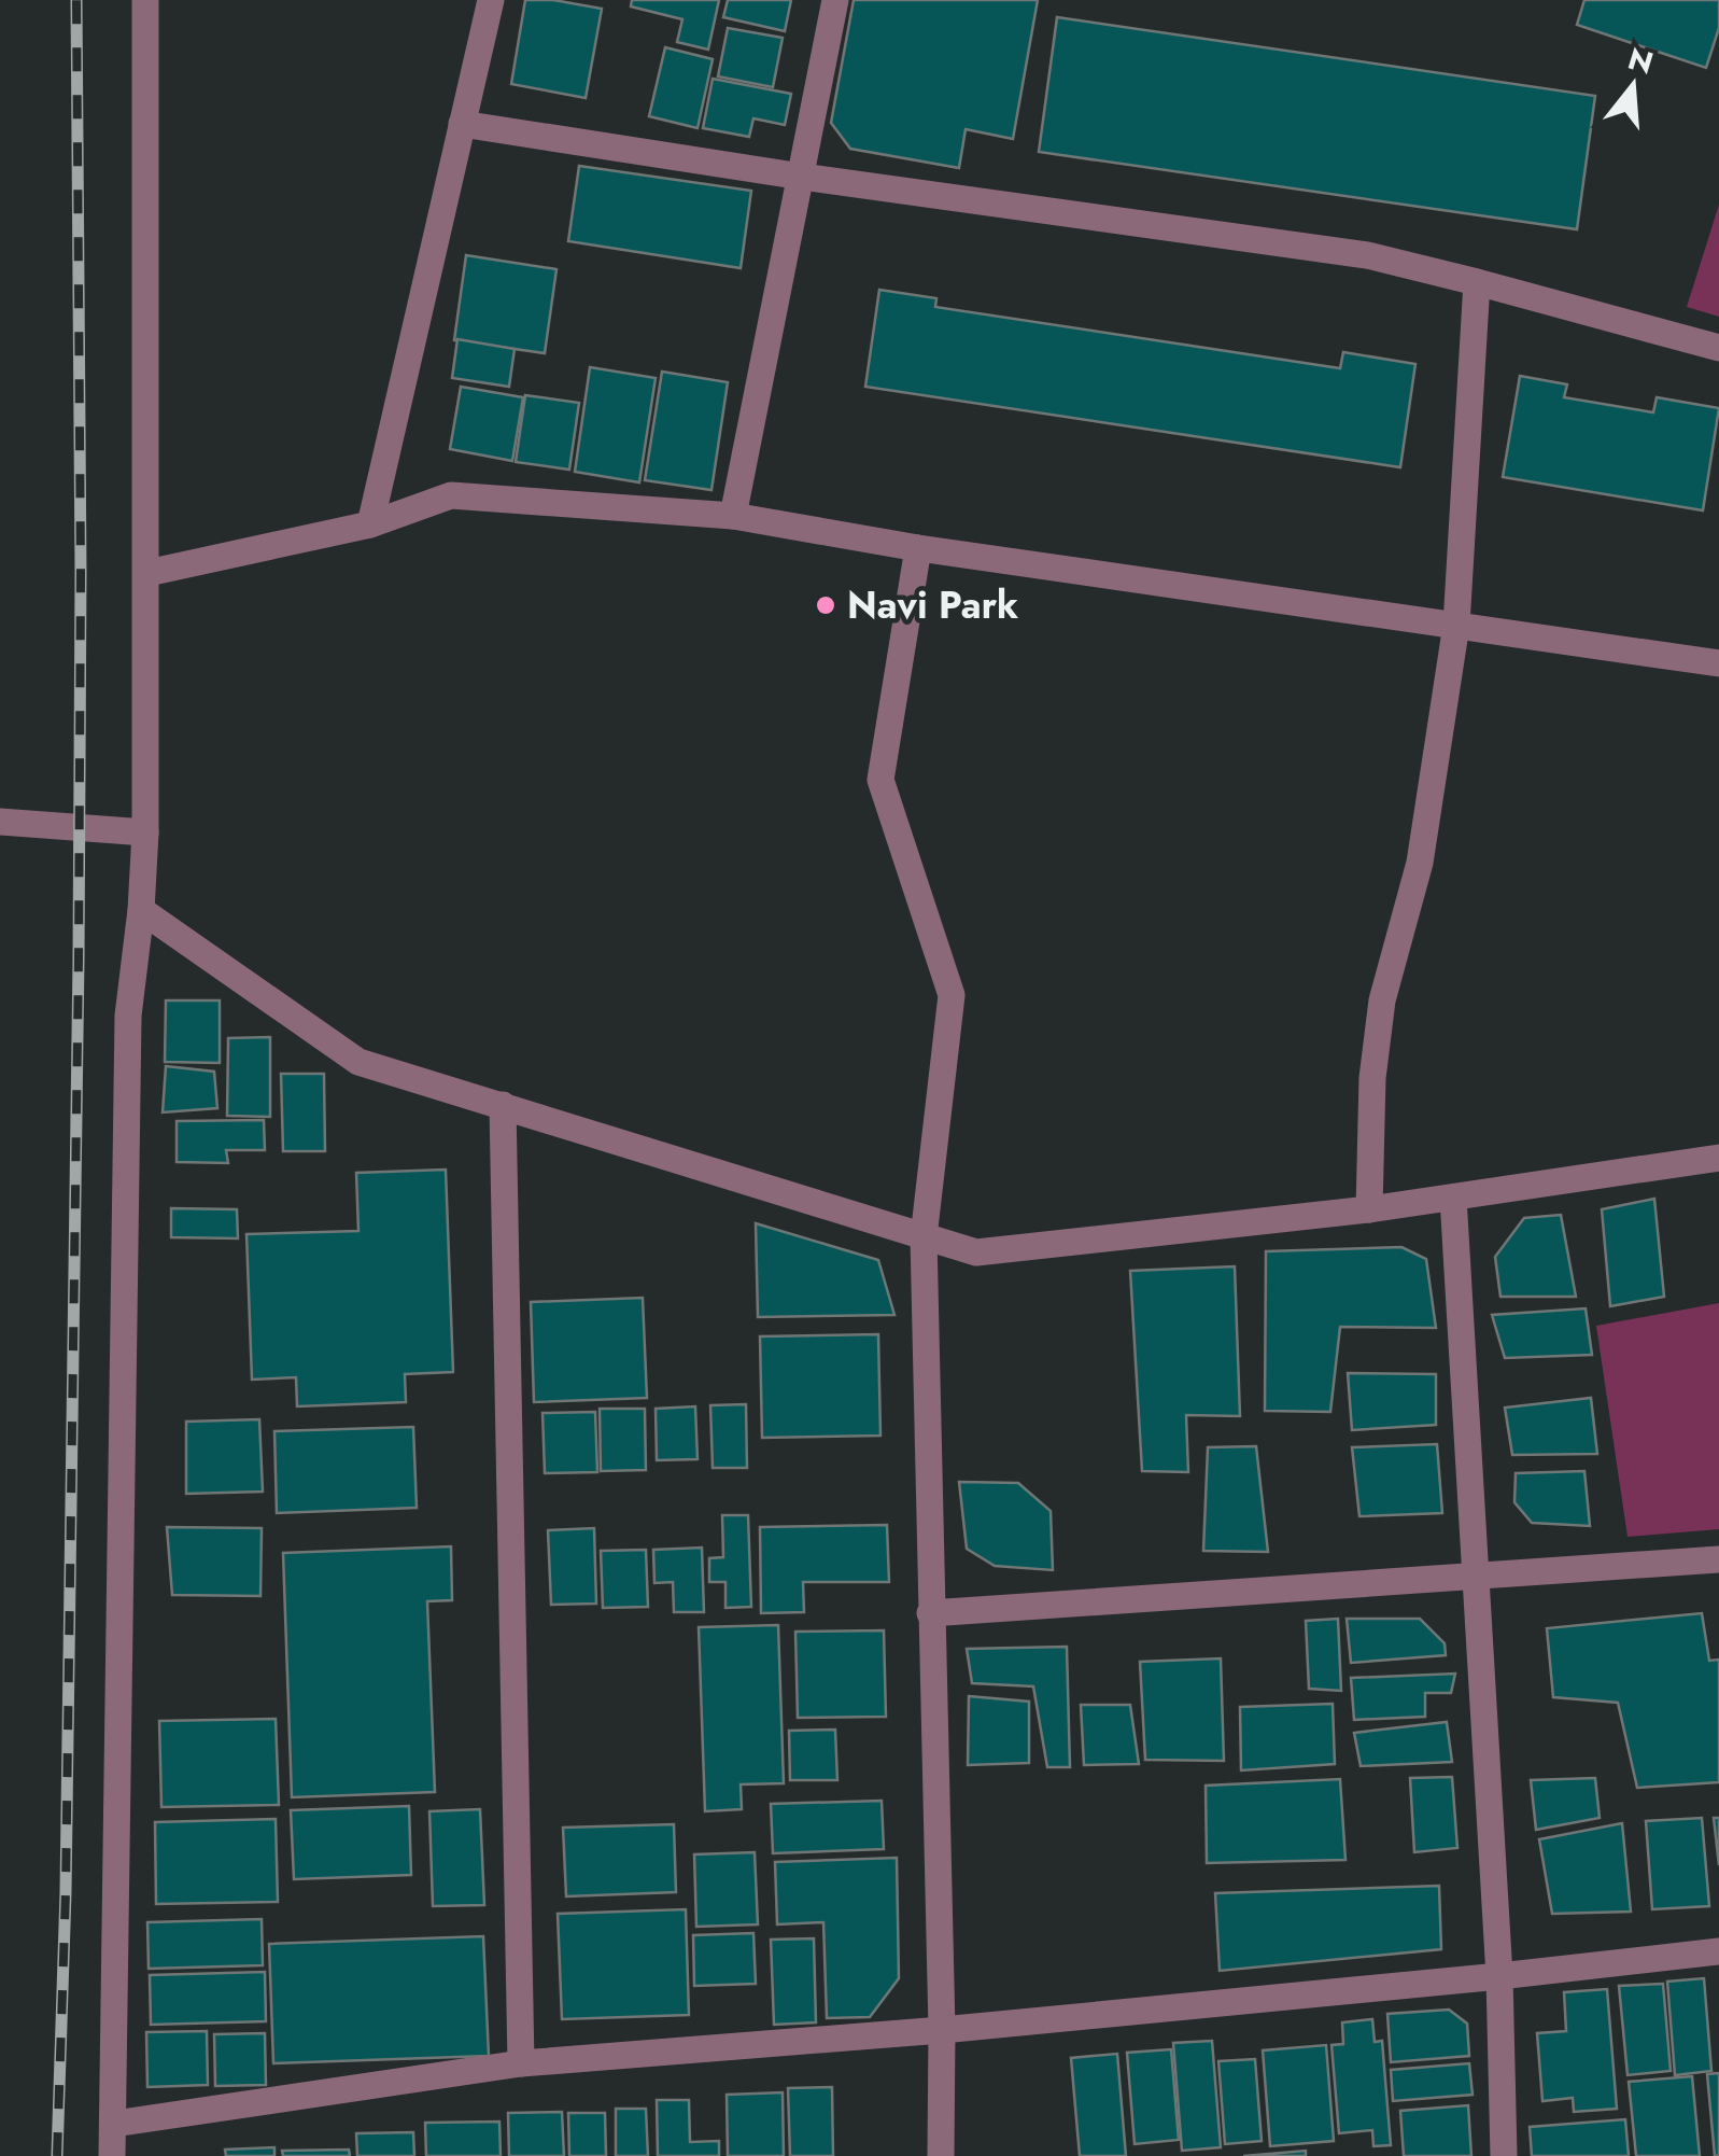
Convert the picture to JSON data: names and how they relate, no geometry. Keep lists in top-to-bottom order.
{
  "places": ["Navi Park"],
  "north": "top"
}
